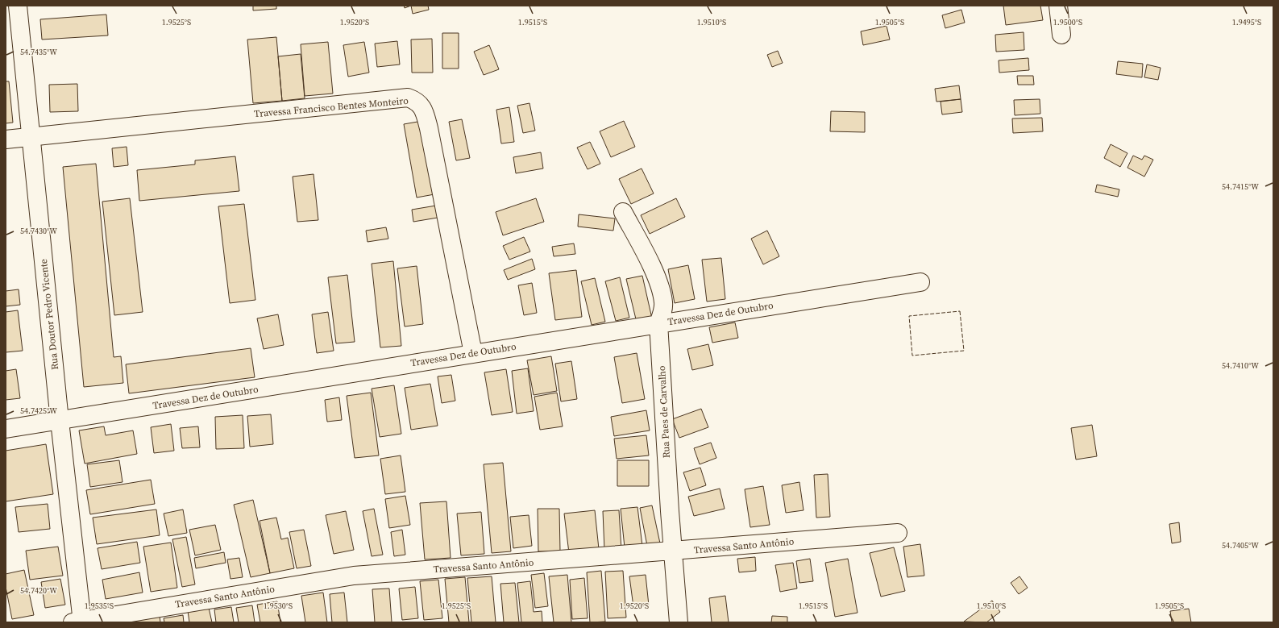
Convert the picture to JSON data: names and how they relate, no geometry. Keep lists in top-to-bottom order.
{
  "streets": {
    "street": [
      "Travessa Francisco Bentes Monteiro",
      "Travessa Dez de Outubro",
      "Rua Doutor Pedro Vicente",
      "Rua Paes de Carvalho",
      "Travessa Santo Antônio"
    ]
  },
  "crossings": [
    ["Travessa Francisco Bentes Monteiro", "Travessa Dez de Outubro"],
    ["Travessa Francisco Bentes Monteiro", "Rua Doutor Pedro Vicente"],
    ["Travessa Dez de Outubro", "Rua Doutor Pedro Vicente"],
    ["Travessa Dez de Outubro", "Rua Paes de Carvalho"],
    ["Rua Doutor Pedro Vicente", "Travessa Santo Antônio"],
    ["Rua Paes de Carvalho", "Travessa Santo Antônio"]
  ],
  "coordinates": [
    "1.9525°S",
    "1.9520°S",
    "1.9515°S",
    "1.9510°S",
    "1.9505°S",
    "1.9500°S",
    "1.9495°S",
    "54.7435°W",
    "54.7415°W",
    "54.7430°W",
    "54.7410°W",
    "54.7425°W",
    "54.7405°W",
    "54.7420°W",
    "1.9530°S",
    "1.9535°S"
  ]
}
